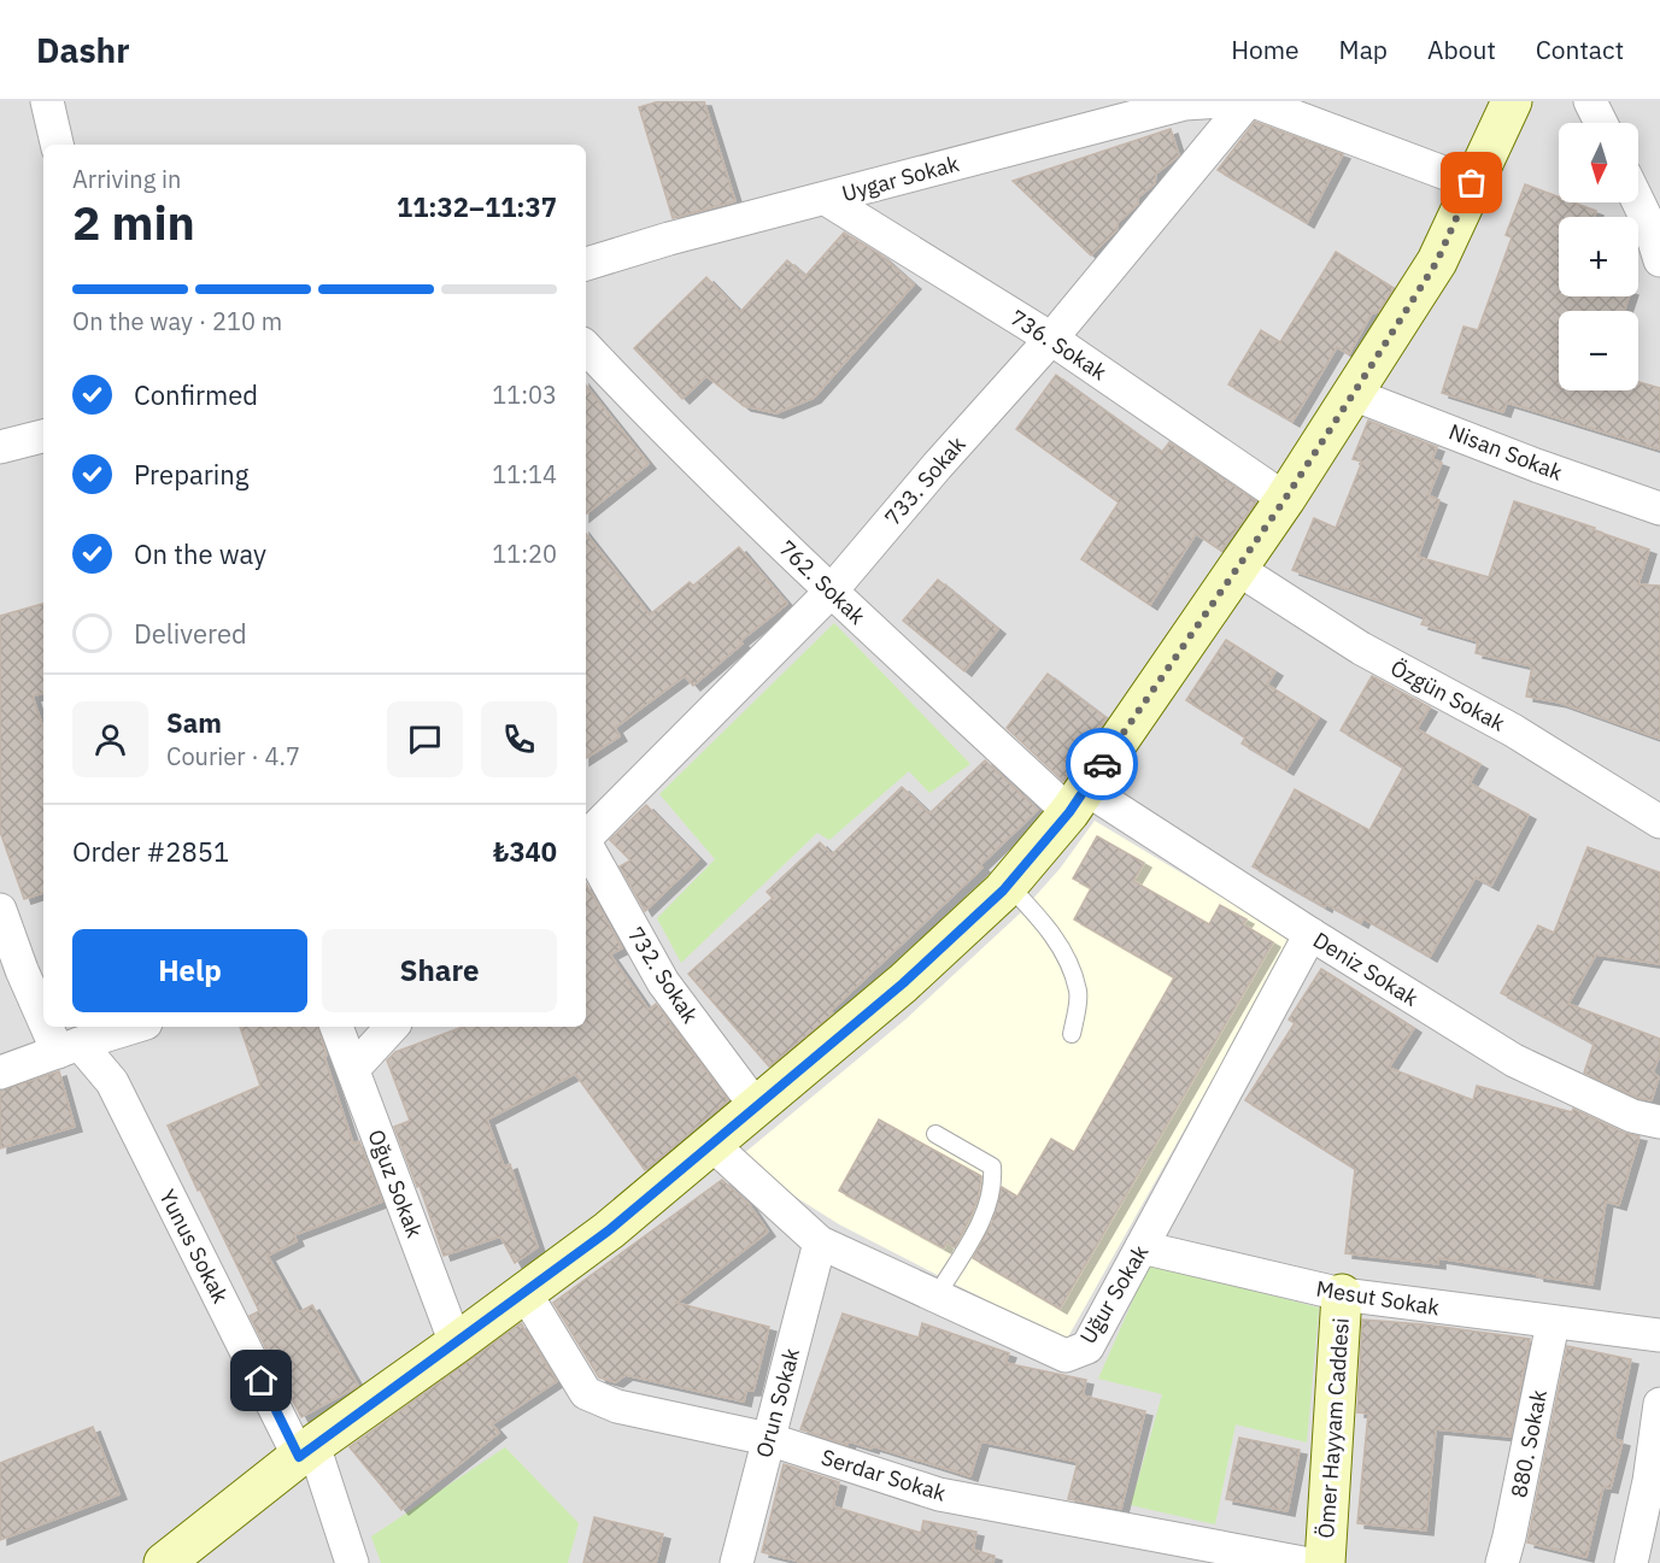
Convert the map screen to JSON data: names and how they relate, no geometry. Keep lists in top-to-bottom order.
{
  "streets": {
    "street": [
      "Uygar Sokak",
      "736. Sokak",
      "Nisan Sokak",
      "733. Sokak",
      "762. Sokak",
      "Özgün Sokak",
      "Deniz Sokak",
      "732. Sokak",
      "Oğuz Sokak",
      "Yunus Sokak",
      "Uğur Sokak",
      "Mesut Sokak",
      "Orun Sokak",
      "Ömer Hayyam Caddesi",
      "880. Sokak",
      "Serdar Sokak"
    ]
  },
  "crossings": [
    ["Uygar Sokak", "736. Sokak"],
    ["736. Sokak", "733. Sokak"],
    ["733. Sokak", "762. Sokak"],
    ["762. Sokak", "Deniz Sokak"],
    ["Deniz Sokak", "Uğur Sokak"],
    ["Uğur Sokak", "Mesut Sokak"],
    ["Uğur Sokak", "Orun Sokak"],
    ["Mesut Sokak", "Ömer Hayyam Caddesi"],
    ["Mesut Sokak", "880. Sokak"],
    ["Orun Sokak", "Serdar Sokak"]
  ],
  "north": "bottom",
  "page": {
    "header": "Dashr",
    "nav": [
      "Home",
      "Map",
      "About",
      "Contact"
    ],
    "map_buttons": ["+", "−"],
    "heading": ["2 min", "Arriving in", "11:32–11:37"],
    "panel": [
      "Sam",
      "Courier · 4.7",
      "Order #2851",
      "₺340"
    ],
    "bar": "On the way · 210 m",
    "list": [
      ["Confirmed", "11:03"],
      ["Preparing", "11:14"],
      ["On the way", "11:20"],
      "Delivered"
    ],
    "buttons": ["Help", "Share"]
  }
}
